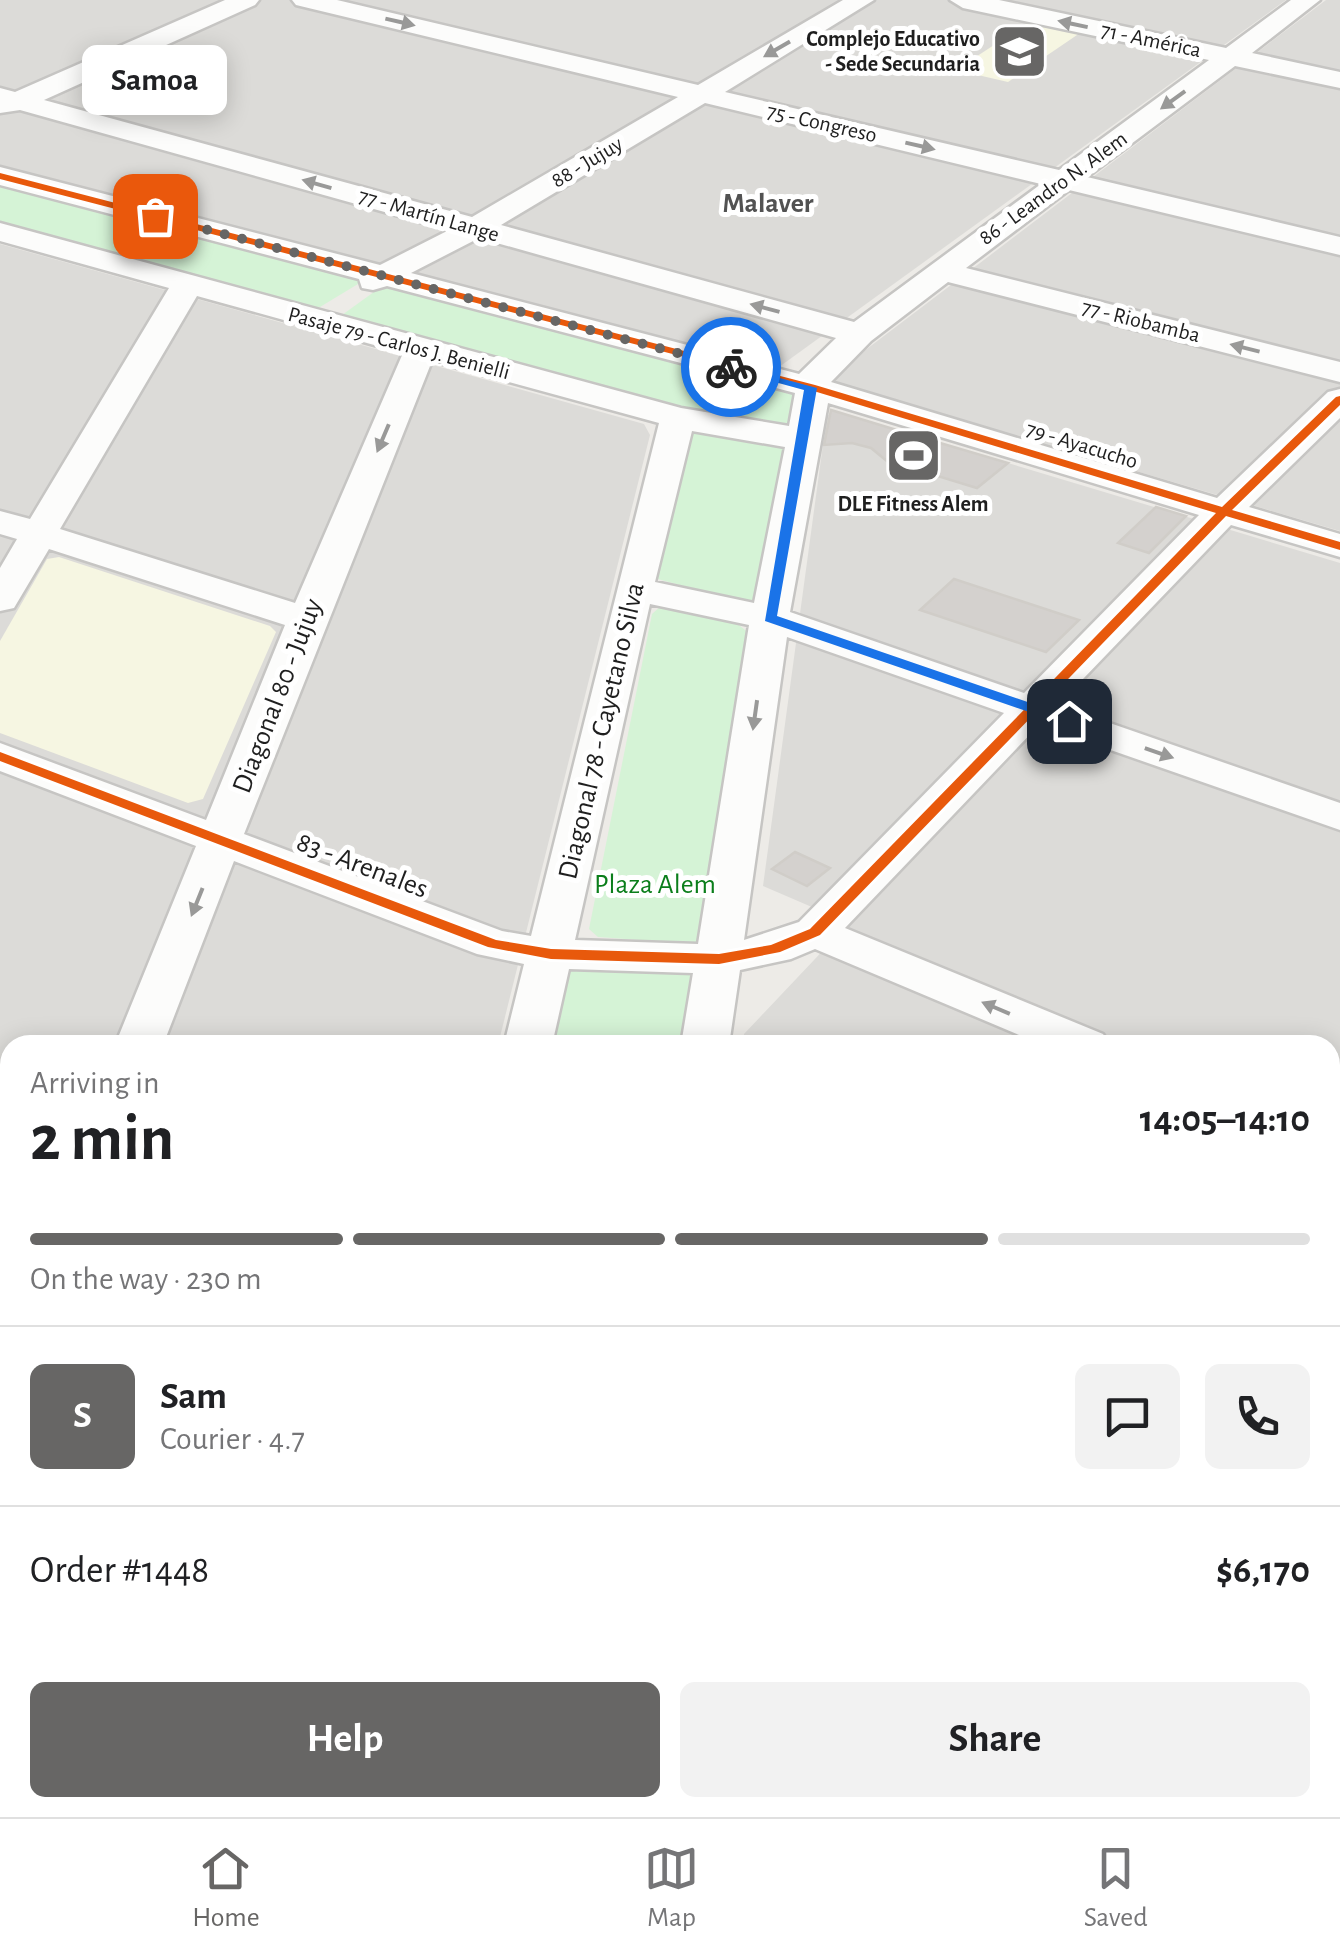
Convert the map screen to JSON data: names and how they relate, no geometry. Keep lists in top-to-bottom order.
{
  "streets": {
    "street": [
      "71 - América",
      "75 - Congreso",
      "88 - Jujuy",
      "86 - Leandro N. Alem",
      "77 - Martín Lange",
      "77 - Riobamba",
      "Pasaje 79 - Carlos J. Benielli",
      "79 - Ayacucho",
      "Diagonal 80 - Jujuy",
      "Diagonal 78 - Cayetano Silva",
      "83 - Arenales"
    ]
  },
  "crossings": [
    ["71 - América", "86 - Leandro N. Alem"],
    ["75 - Congreso", "88 - Jujuy"],
    ["75 - Congreso", "86 - Leandro N. Alem"],
    ["88 - Jujuy", "77 - Martín Lange"],
    ["88 - Jujuy", "Pasaje 79 - Carlos J. Benielli"],
    ["88 - Jujuy", "79 - Ayacucho"],
    ["86 - Leandro N. Alem", "77 - Martín Lange"],
    ["86 - Leandro N. Alem", "77 - Riobamba"],
    ["86 - Leandro N. Alem", "79 - Ayacucho"],
    ["Pasaje 79 - Carlos J. Benielli", "Diagonal 80 - Jujuy"],
    ["Pasaje 79 - Carlos J. Benielli", "Diagonal 78 - Cayetano Silva"],
    ["Diagonal 80 - Jujuy", "83 - Arenales"],
    ["Diagonal 78 - Cayetano Silva", "83 - Arenales"]
  ],
  "one_way": ["71 - América", "75 - Congreso", "77 - Martín Lange"],
  "districts": ["Malaver"],
  "parks": ["Plaza Alem"],
  "places": {
    "school or university": ["Complejo Educativo - Sede Secundaria"],
    "other": ["Samoa"],
    "sports": ["DLE Fitness Alem"]
  },
  "page": {
    "bubble": "Samoa",
    "heading": ["2 min", "Arriving in", "14:05–14:10"],
    "panel": [
      "Sam",
      "Courier · 4.7",
      "Order #1448",
      "$6,170"
    ],
    "bar": "On the way · 230 m",
    "round": "S",
    "buttons": ["Help", "Share"],
    "tabs": ["Home", "Map", "Saved"]
  }
}
